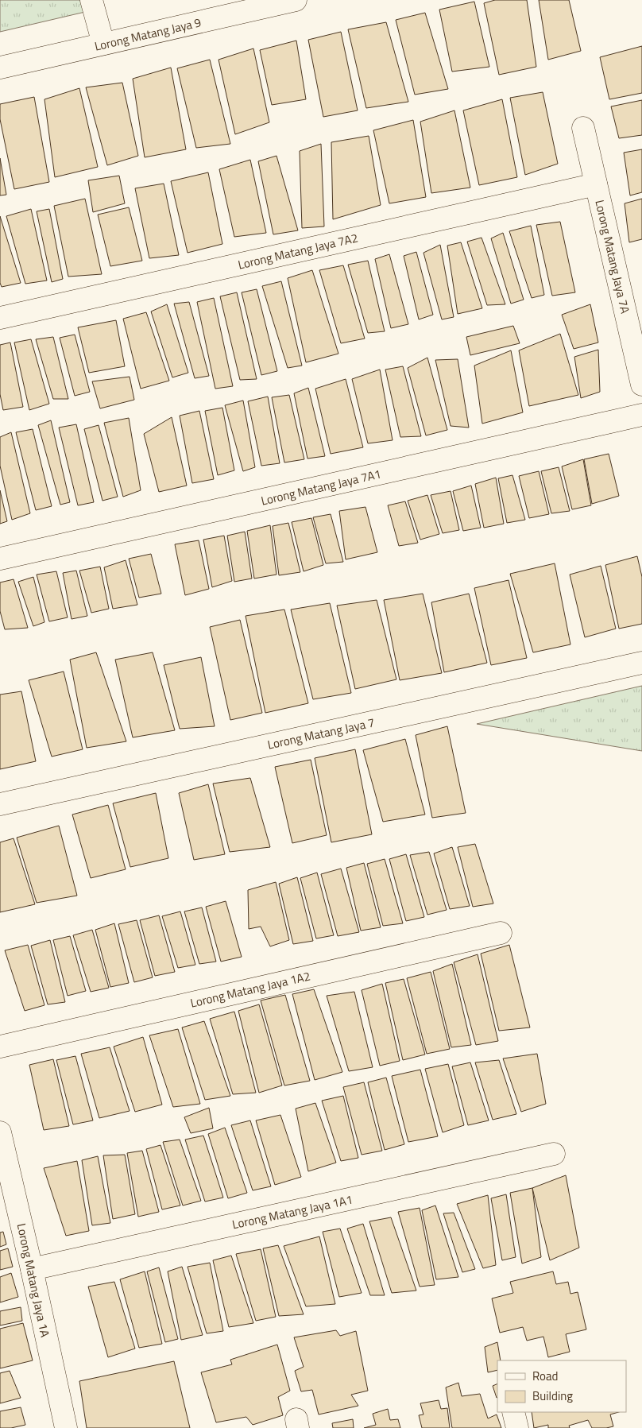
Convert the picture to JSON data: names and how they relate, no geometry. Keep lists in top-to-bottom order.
{
  "streets": {
    "street": [
      "Lorong Matang Jaya 9",
      "Lorong Matang Jaya 7A2",
      "Lorong Matang Jaya 7A",
      "Lorong Matang Jaya 7A1",
      "Lorong Matang Jaya 7",
      "Lorong Matang Jaya 1A2",
      "Lorong Matang Jaya 1A1",
      "Lorong Matang Jaya 1A"
    ]
  },
  "crossings": [
    ["Lorong Matang Jaya 7A2", "Lorong Matang Jaya 7A"],
    ["Lorong Matang Jaya 1A1", "Lorong Matang Jaya 1A"]
  ],
  "legend": ["Road", "Building"]
}
